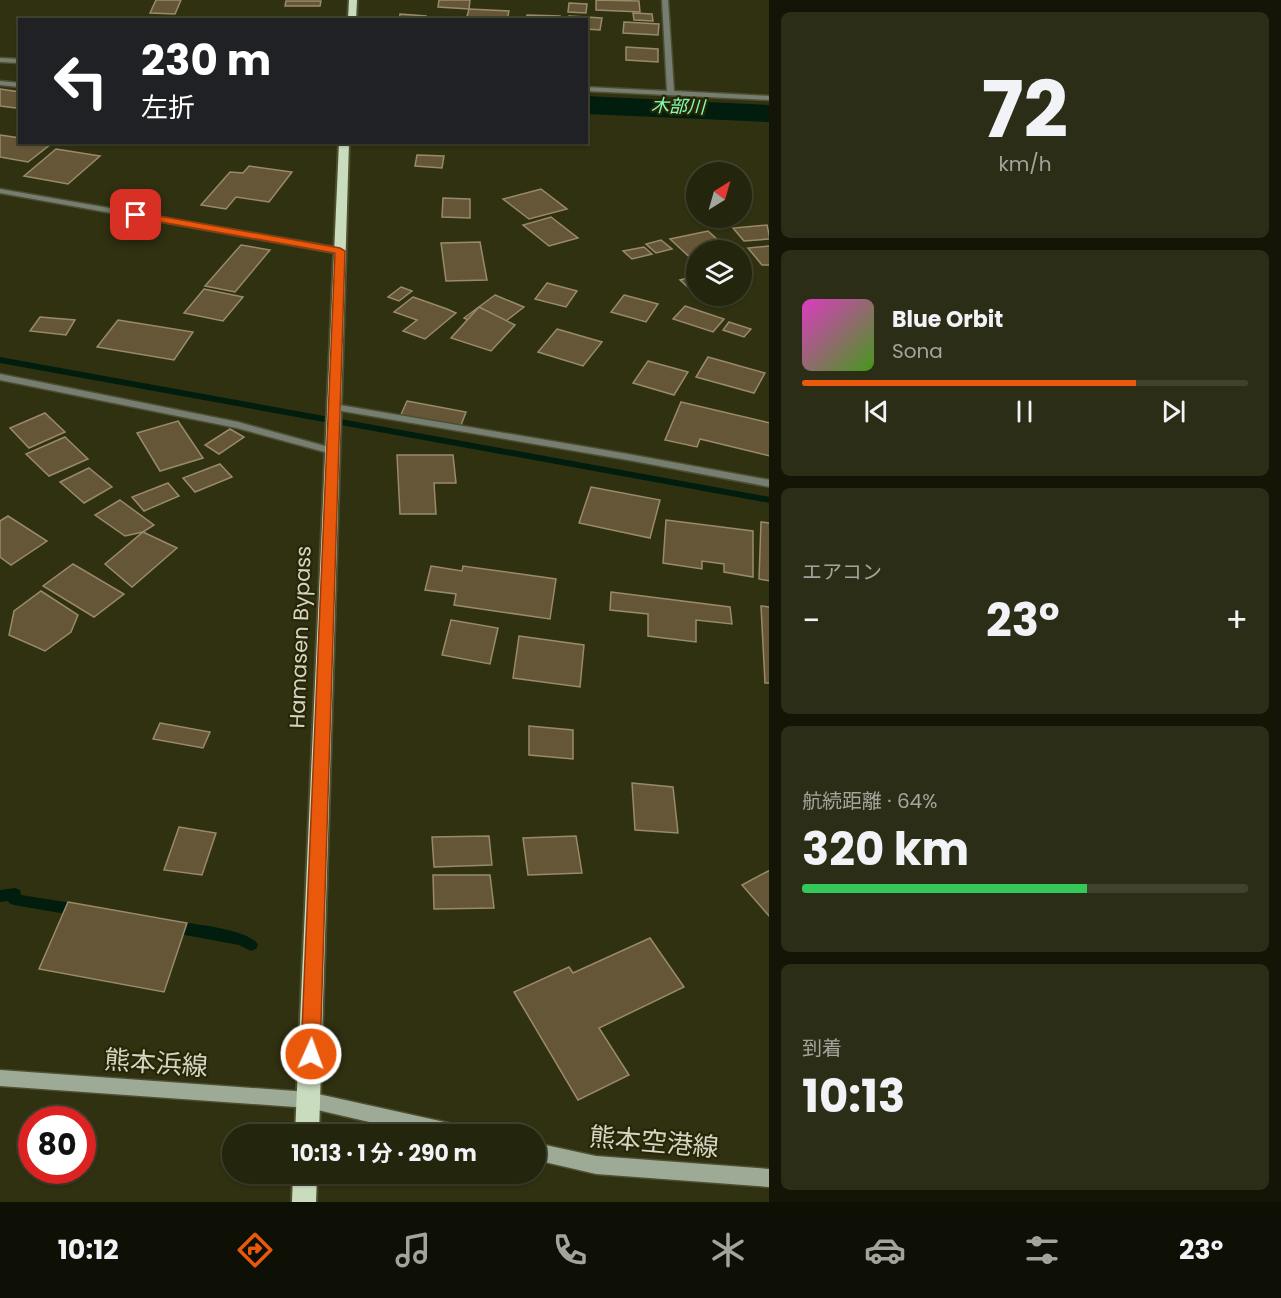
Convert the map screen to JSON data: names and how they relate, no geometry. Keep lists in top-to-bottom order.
{
  "streets": {
    "highway": ["Hamasen Bypass"],
    "main road": ["熊本浜線", "熊本空港線"]
  },
  "crossings": [
    ["Hamasen Bypass", "熊本浜線"]
  ],
  "water": ["木部川"],
  "north": "top right",
  "page": {
    "tile": [
      ["72", "km/h"],
      "エアコン",
      ["航続距離 · 64%", "320 km"],
      ["到着", "10:13"]
    ],
    "turn": ["230 m", "左折"],
    "song": ["Blue Orbit", "Sona"],
    "heat": ["−", "23°", "+"],
    "limit": "80",
    "trip": "10:13 · 1 分 · 290 m",
    "tabs": ["10:12", "23°"]
  }
}
